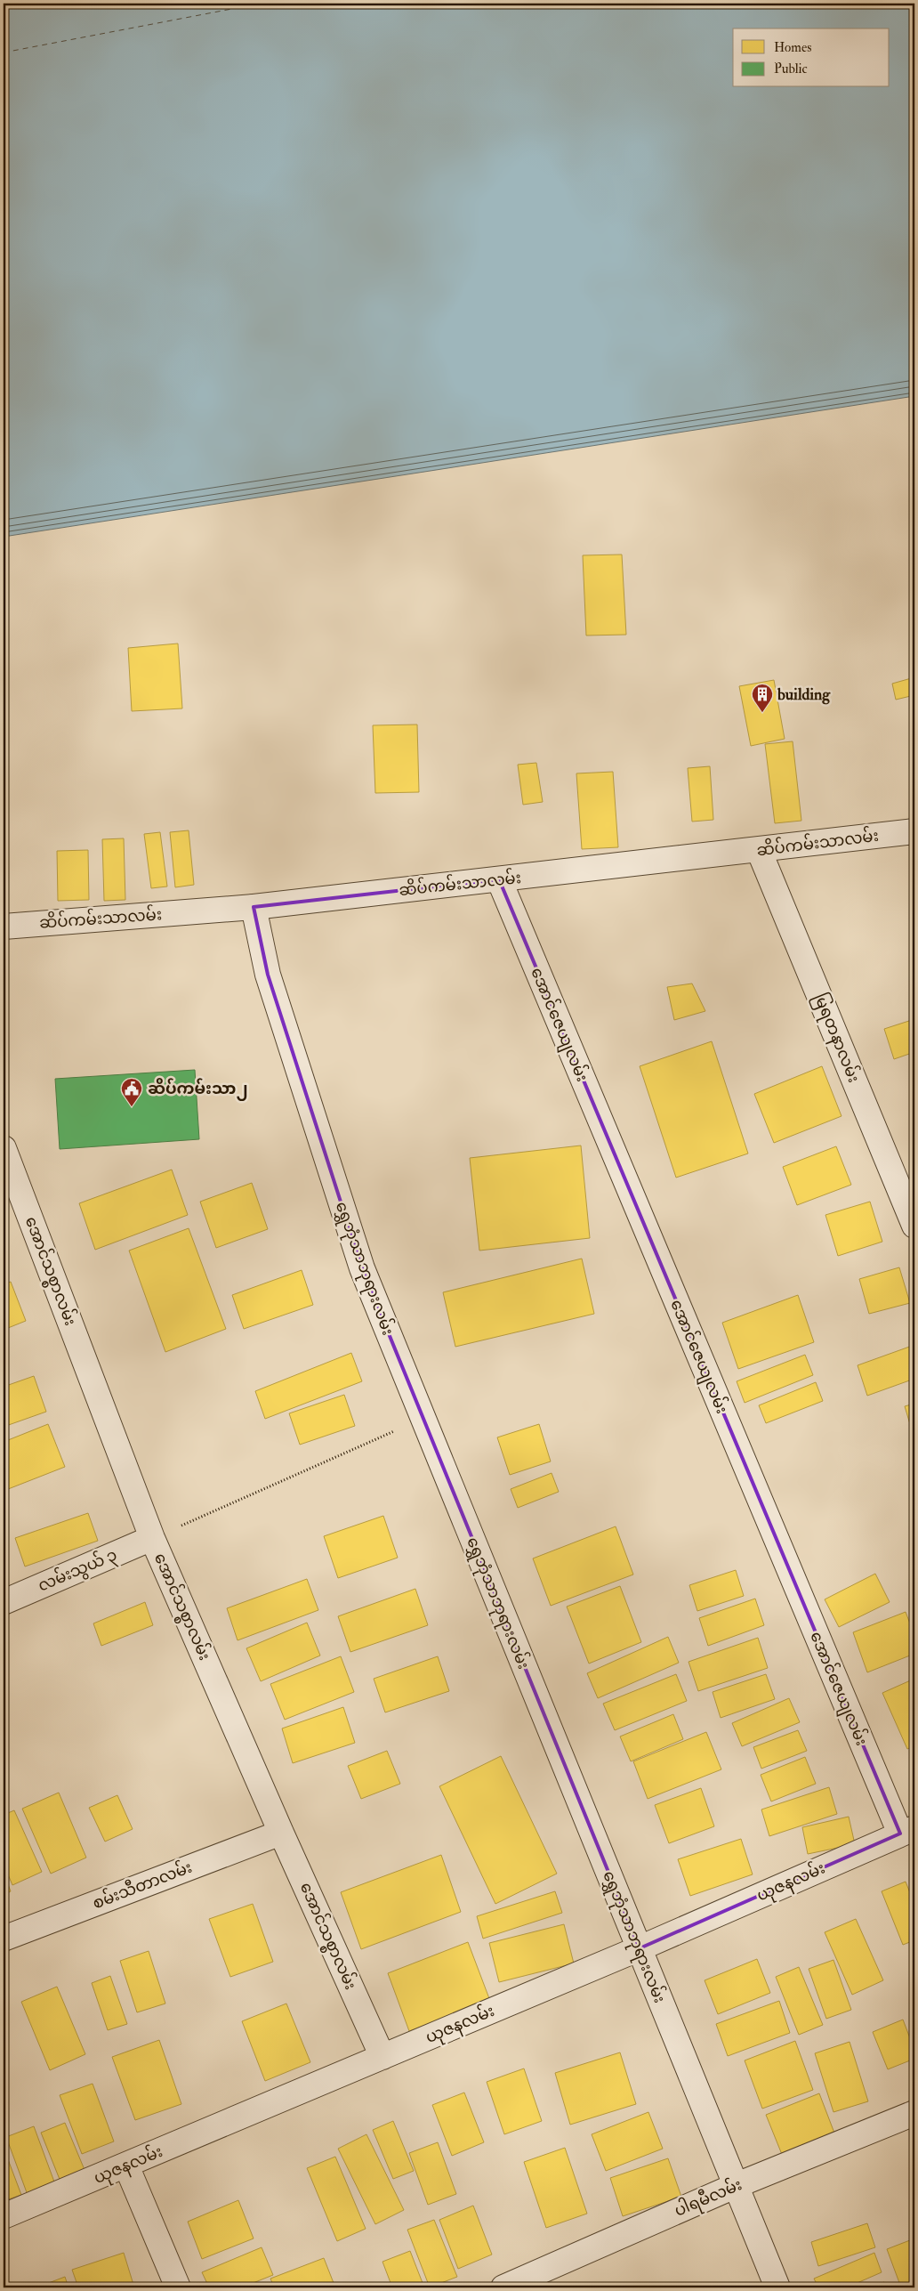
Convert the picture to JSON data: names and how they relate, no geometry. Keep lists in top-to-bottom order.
{
  "streets": {
    "street": [
      "ဆိပ်ကမ်းသာလမ်း",
      "အောင်ဇေယျလမ်း",
      "မြရတနာလမ်း",
      "ရွှေဘုံသာဘုရားလမ်း",
      "အောင်သစ္စာလမ်း",
      "လမ်းသွယ် ၃",
      "ယုဇနလမ်း",
      "စမ်းသီတာလမ်း",
      "ပါရမီလမ်း"
    ]
  },
  "crossings": [
    ["ဆိပ်ကမ်းသာလမ်း", "အောင်ဇေယျလမ်း"],
    ["ဆိပ်ကမ်းသာလမ်း", "မြရတနာလမ်း"],
    ["ဆိပ်ကမ်းသာလမ်း", "ရွှေဘုံသာဘုရားလမ်း"],
    ["အောင်ဇေယျလမ်း", "ယုဇနလမ်း"],
    ["ရွှေဘုံသာဘုရားလမ်း", "ယုဇနလမ်း"],
    ["ရွှေဘုံသာဘုရားလမ်း", "ပါရမီလမ်း"],
    ["အောင်သစ္စာလမ်း", "လမ်းသွယ် ၃"],
    ["အောင်သစ္စာလမ်း", "ယုဇနလမ်း"],
    ["အောင်သစ္စာလမ်း", "စမ်းသီတာလမ်း"]
  ],
  "places": {
    "building": ["building"],
    "public building": ["ဆိပ်ကမ်းသာ၂"]
  },
  "legend": ["Homes", "Public"]
}
